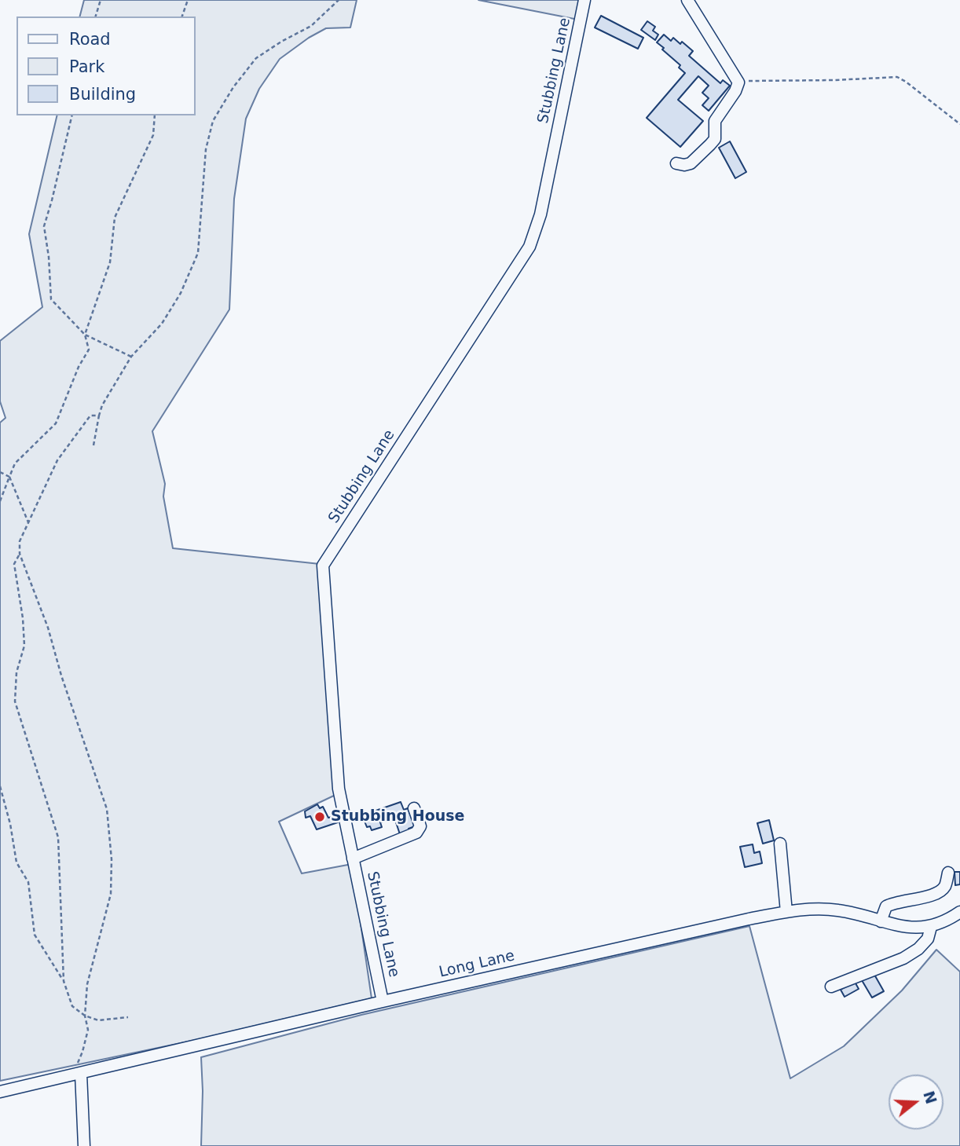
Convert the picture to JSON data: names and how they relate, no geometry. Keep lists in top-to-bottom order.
{
  "streets": {
    "street": ["Stubbing Lane", "Long Lane"]
  },
  "crossings": [
    ["Stubbing Lane", "Long Lane"]
  ],
  "places": ["Stubbing House"],
  "legend": ["Road", "Park", "Building"],
  "north": "right"
}
